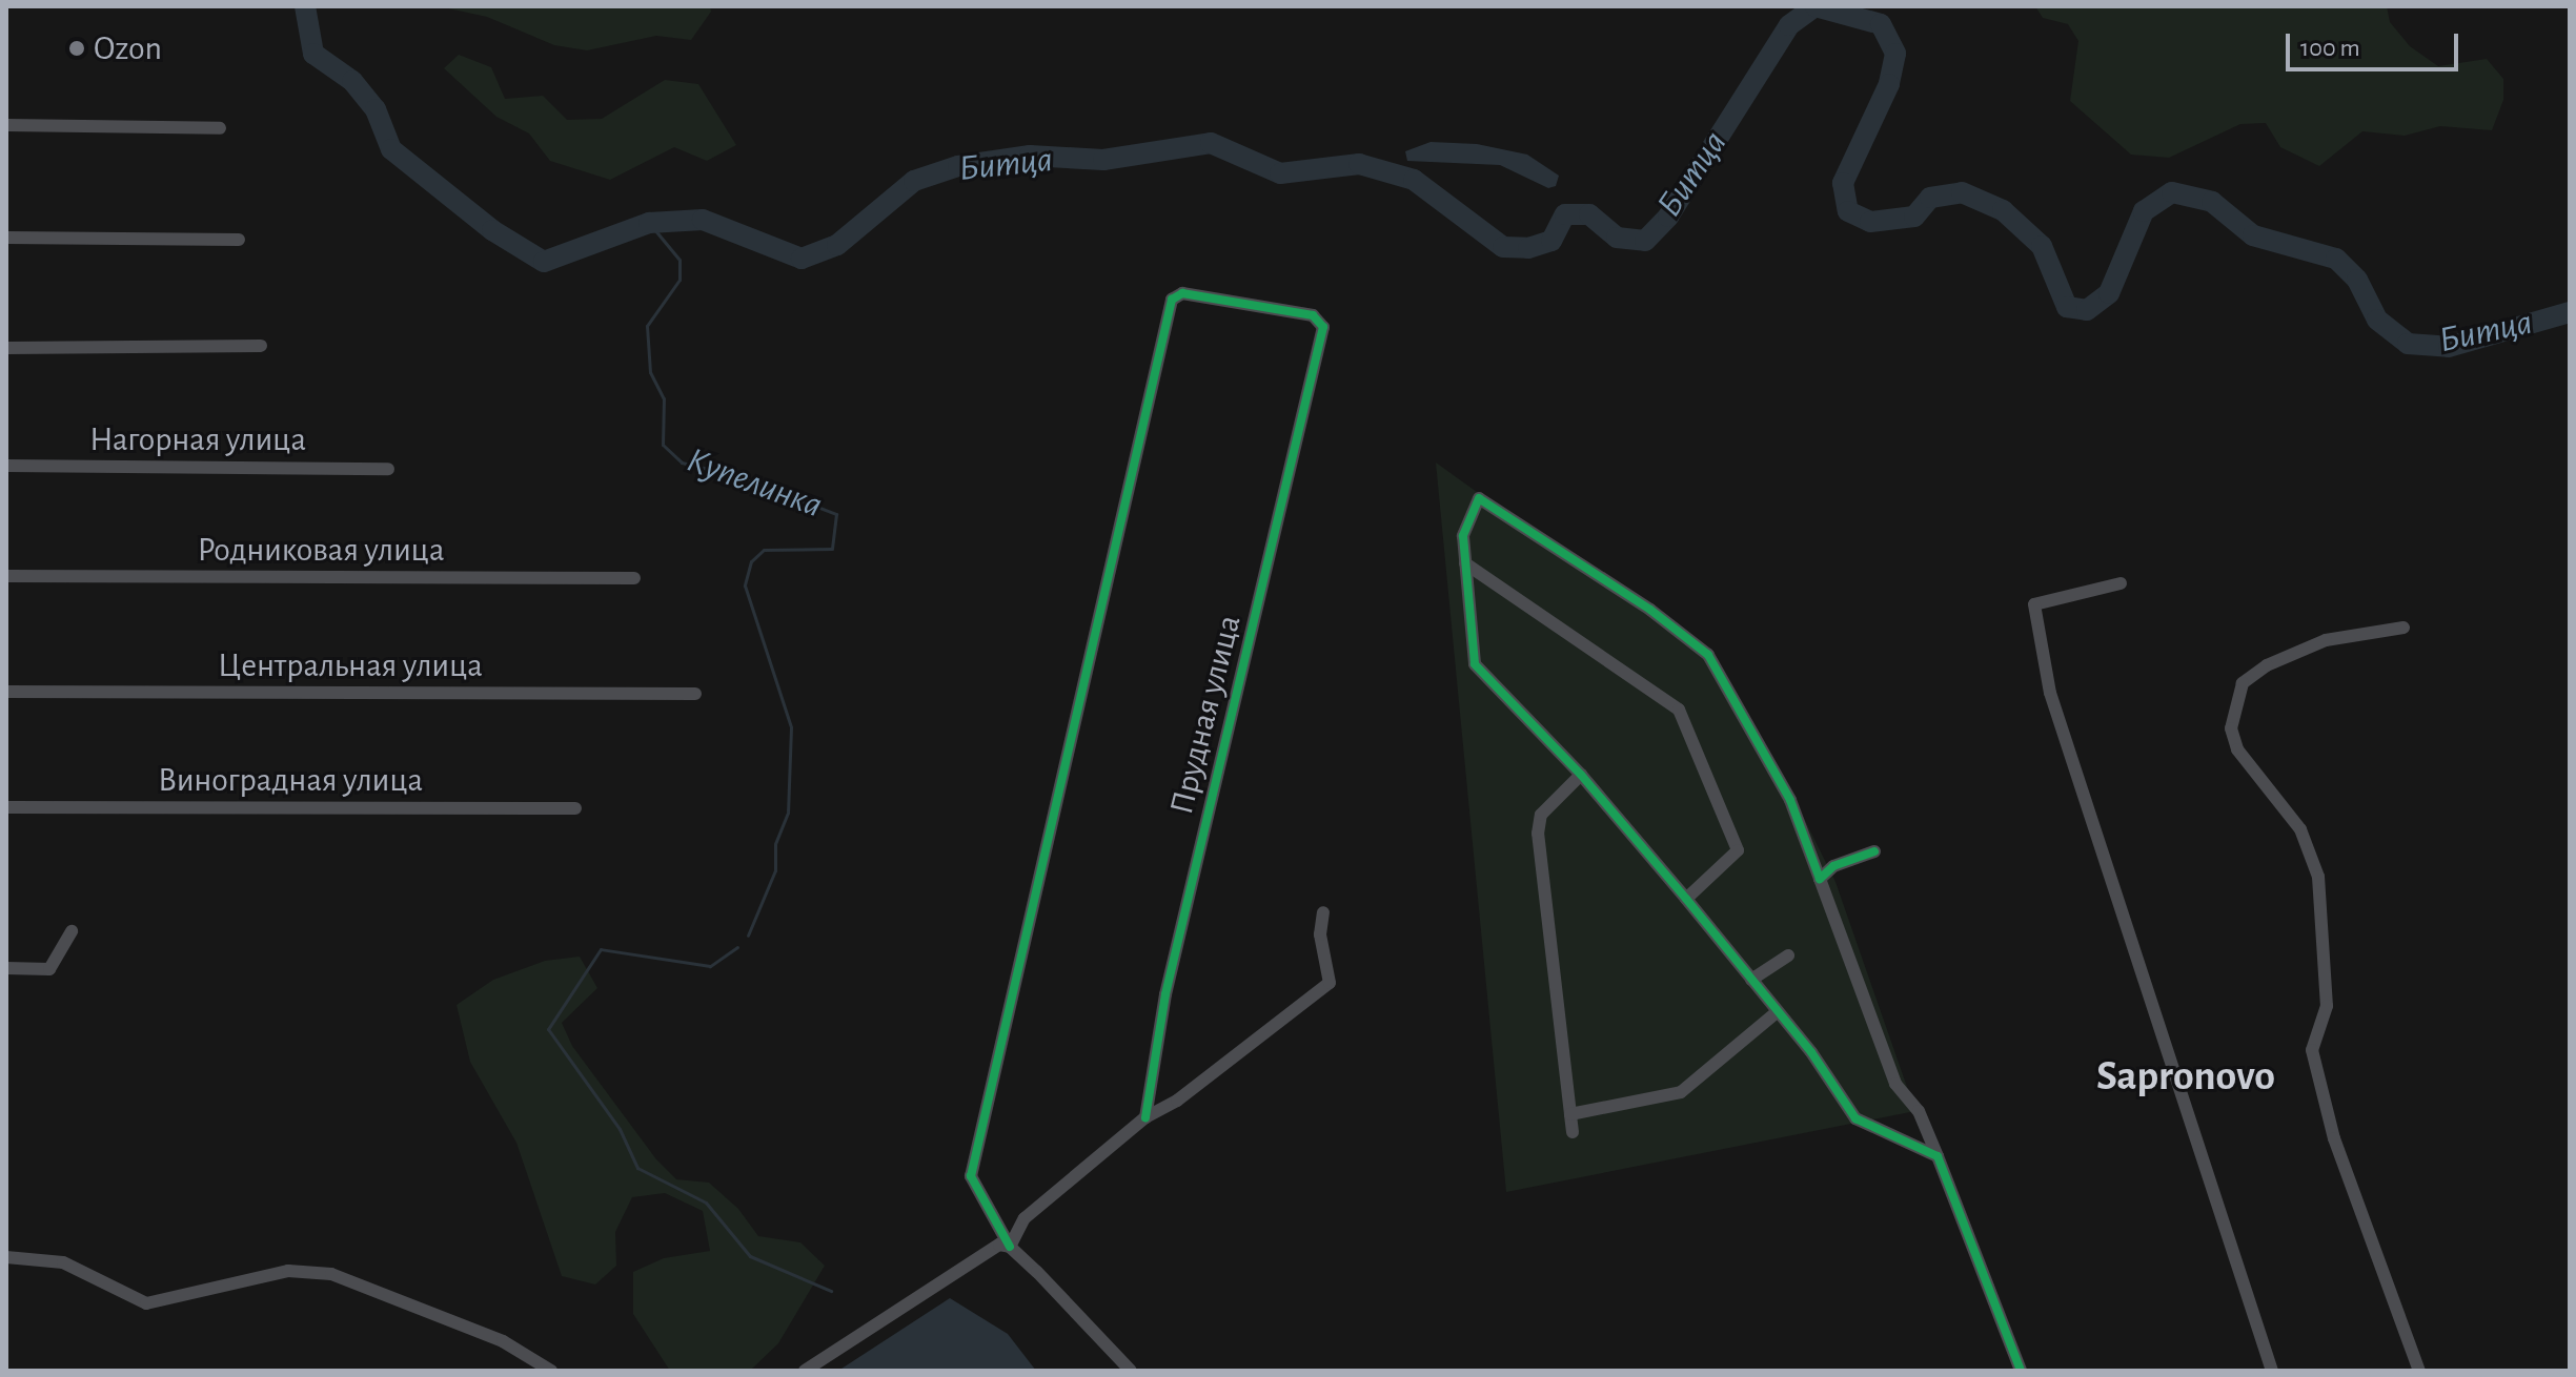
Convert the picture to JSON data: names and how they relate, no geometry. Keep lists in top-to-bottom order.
{
  "streets": {
    "street": [
      "Нагорная улица",
      "Родниковая улица",
      "Центральная улица",
      "Прудная улица",
      "Виноградная улица"
    ]
  },
  "districts": ["Sapronovo"],
  "water": ["Битца", "Купелинка"],
  "places": ["Ozon"],
  "scale_bar": "100 m"
}
